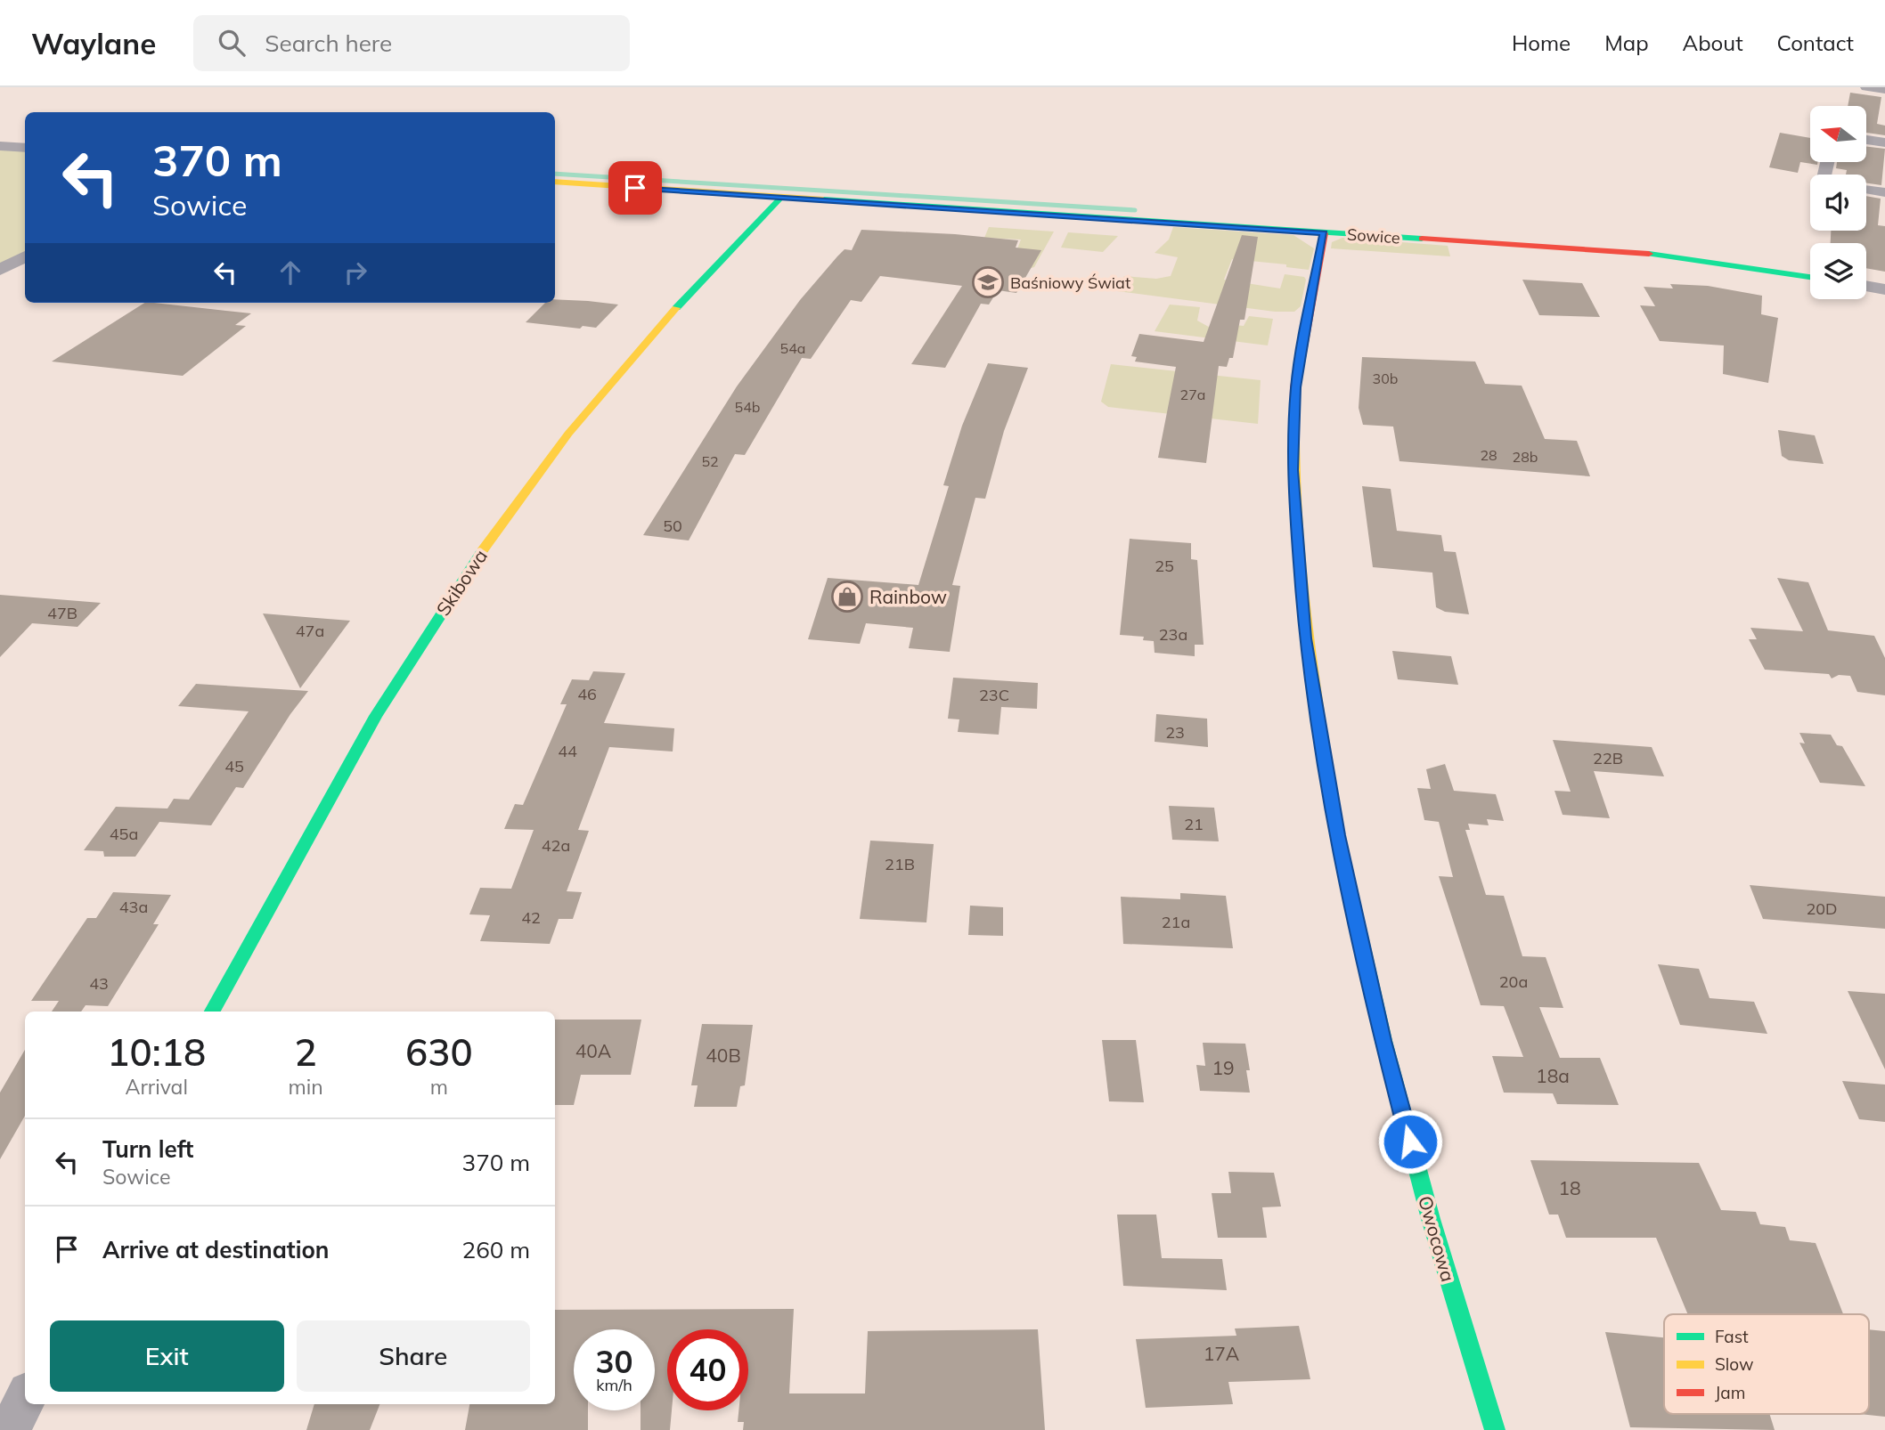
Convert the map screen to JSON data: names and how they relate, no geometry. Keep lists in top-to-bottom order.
{
  "streets": {
    "street": ["Sowice", "Skibowa", "Owocowa"]
  },
  "crossings": [
    ["Sowice", "Skibowa"],
    ["Sowice", "Owocowa"]
  ],
  "places": {
    "school or university": ["Baśniowy Świat"],
    "shop": ["Rainbow"]
  },
  "house_numbers": [
    "54a",
    "30b",
    "27a",
    "54b",
    "28",
    "28b",
    "52",
    "50",
    "25",
    "47B",
    "47a",
    "23a",
    "46",
    "23C",
    "23",
    "44",
    "22B",
    "45",
    "21",
    "45a",
    "42a",
    "21B",
    "43a",
    "20D",
    "42",
    "21a",
    "20a",
    "43",
    "40A",
    "40B",
    "19",
    "18a",
    "18",
    "17A"
  ],
  "legend": ["Fast", "Slow", "Jam"],
  "north": "left",
  "page": {
    "header": "Waylane",
    "search": "Search here",
    "nav": [
      "Home",
      "Map",
      "About",
      "Contact"
    ],
    "turn": ["370 m", "Sowice"],
    "eta": [
      "10:18",
      "Arrival",
      "2",
      "min",
      "630",
      "m"
    ],
    "list": [
      {
        "name": "Turn left",
        "note": "Sowice",
        "value": "370 m"
      },
      {
        "name": "Arrive at destination",
        "value": "260 m"
      }
    ],
    "buttons": ["Exit", "Share"],
    "speed": "30 km/h",
    "limit": "40"
  }
}
